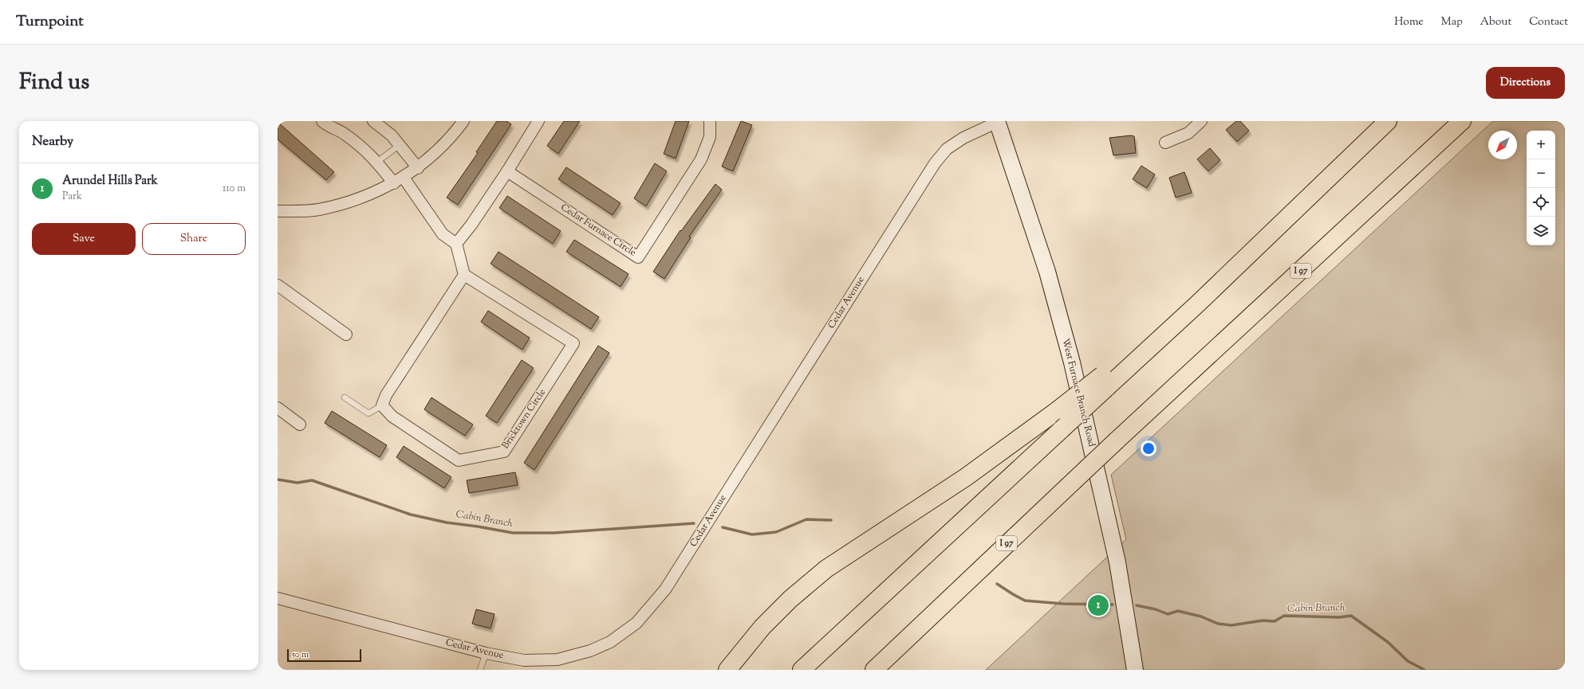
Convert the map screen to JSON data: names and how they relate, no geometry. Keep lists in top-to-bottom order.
{
  "streets": {
    "highway": ["I 97"],
    "main road": ["West Furnace Branch Road"],
    "street": ["Cedar Furnace Circle", "Cedar Avenue", "Bricktown Circle"]
  },
  "crossings": [
    ["Cedar Avenue", "West Furnace Branch Road"]
  ],
  "water": ["Cabin Branch"],
  "scale_bar": "50 m",
  "north": "bottom left",
  "page": {
    "header": "Turnpoint",
    "nav": [
      "Home",
      "Map",
      "About",
      "Contact"
    ],
    "title": "Find us",
    "buttons": [
      "Directions",
      ["Save", "Share"]
    ],
    "heading": "Nearby",
    "map_buttons": ["+", "−"],
    "list": [
      {
        "mark": "1",
        "name": "Arundel Hills Park",
        "note": "Park",
        "value": "110 m"
      }
    ],
    "pins": "1",
    "scale": "50 m"
  }
}
